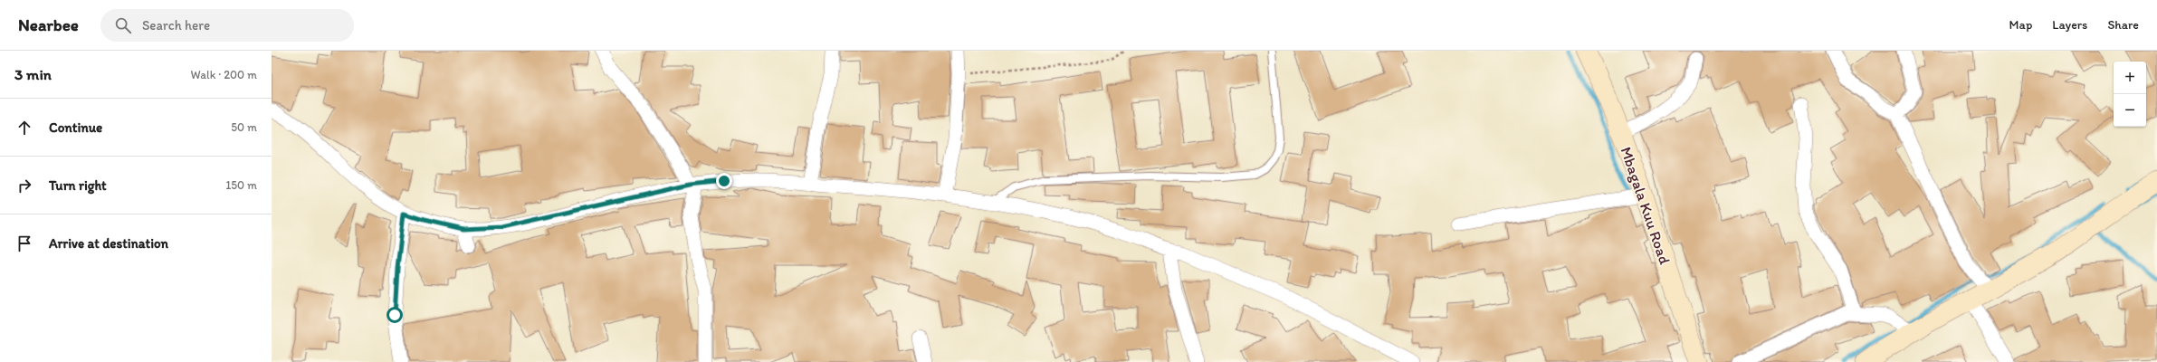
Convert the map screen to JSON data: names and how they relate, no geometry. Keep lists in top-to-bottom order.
{
  "streets": {
    "street": ["Mbagala Kuu Road"]
  },
  "page": {
    "header": "Nearbee",
    "search": "Search here",
    "nav": ["Map", "Layers", "Share"],
    "heading": ["3 min", "Walk · 200 m"],
    "map_buttons": ["+", "−"],
    "list": [
      ["Continue", "50 m"],
      ["Turn right", "150 m"],
      "Arrive at destination"
    ]
  }
}
